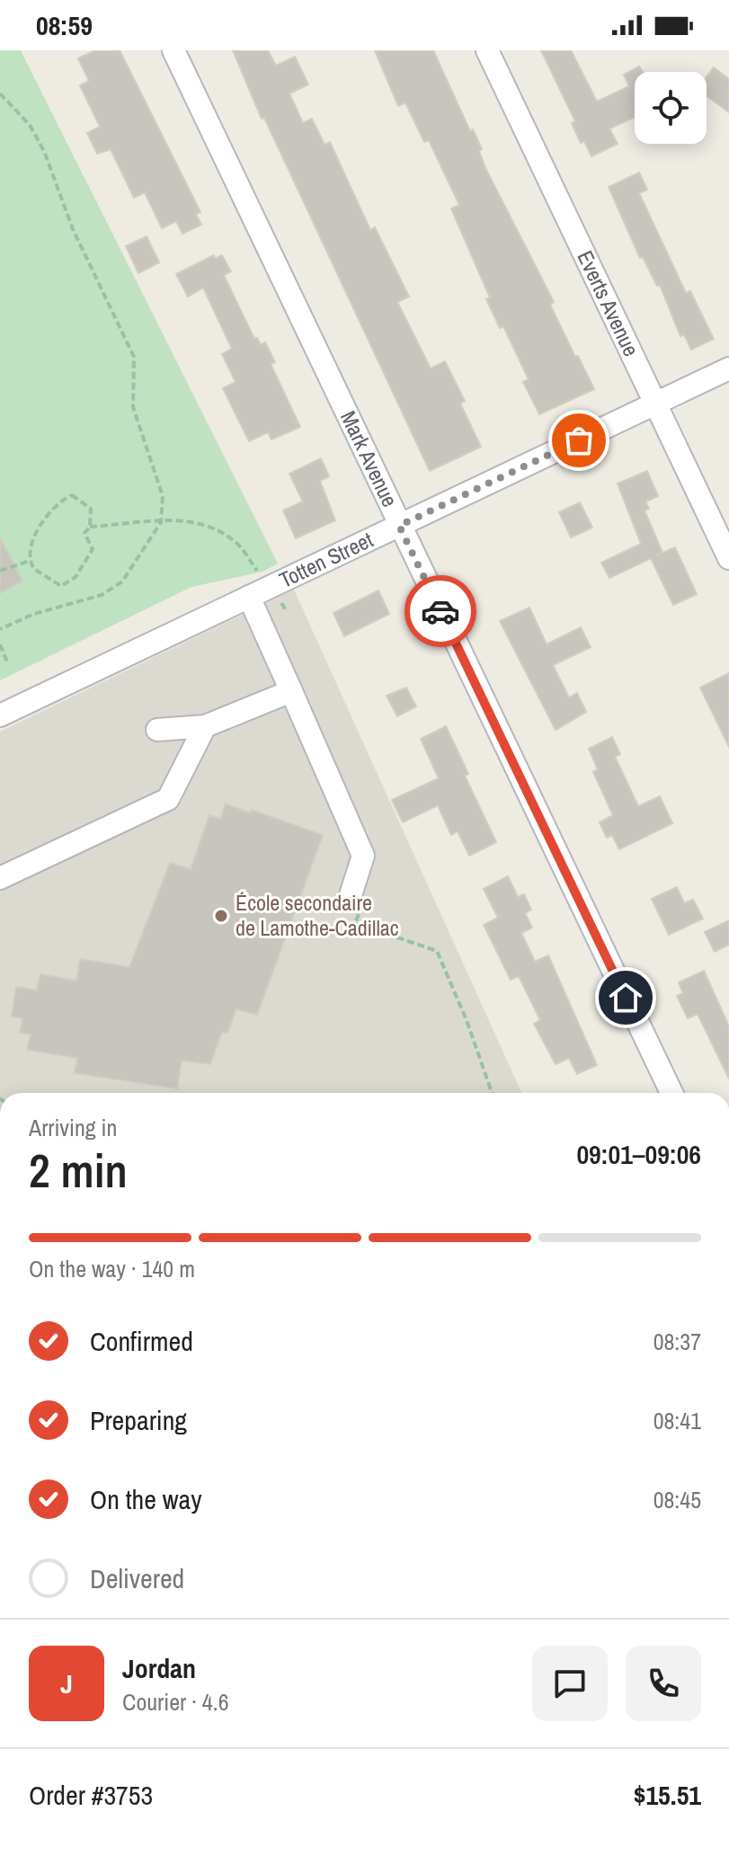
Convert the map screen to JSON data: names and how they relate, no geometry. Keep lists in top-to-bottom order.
{
  "streets": {
    "street": ["Everts Avenue", "Mark Avenue", "Totten Street"]
  },
  "crossings": [
    ["Everts Avenue", "Totten Street"],
    ["Mark Avenue", "Totten Street"]
  ],
  "places": ["École secondaire de Lamothe-Cadillac"],
  "page": {
    "status": "08:59",
    "heading": ["2 min", "Arriving in", "09:01–09:06"],
    "panel": [
      "Jordan",
      "Courier · 4.6",
      "Order #3753",
      "$15.51"
    ],
    "bar": "On the way · 140 m",
    "list": [
      ["Confirmed", "08:37"],
      ["Preparing", "08:41"],
      ["On the way", "08:45"],
      "Delivered"
    ],
    "round": "J"
  }
}
